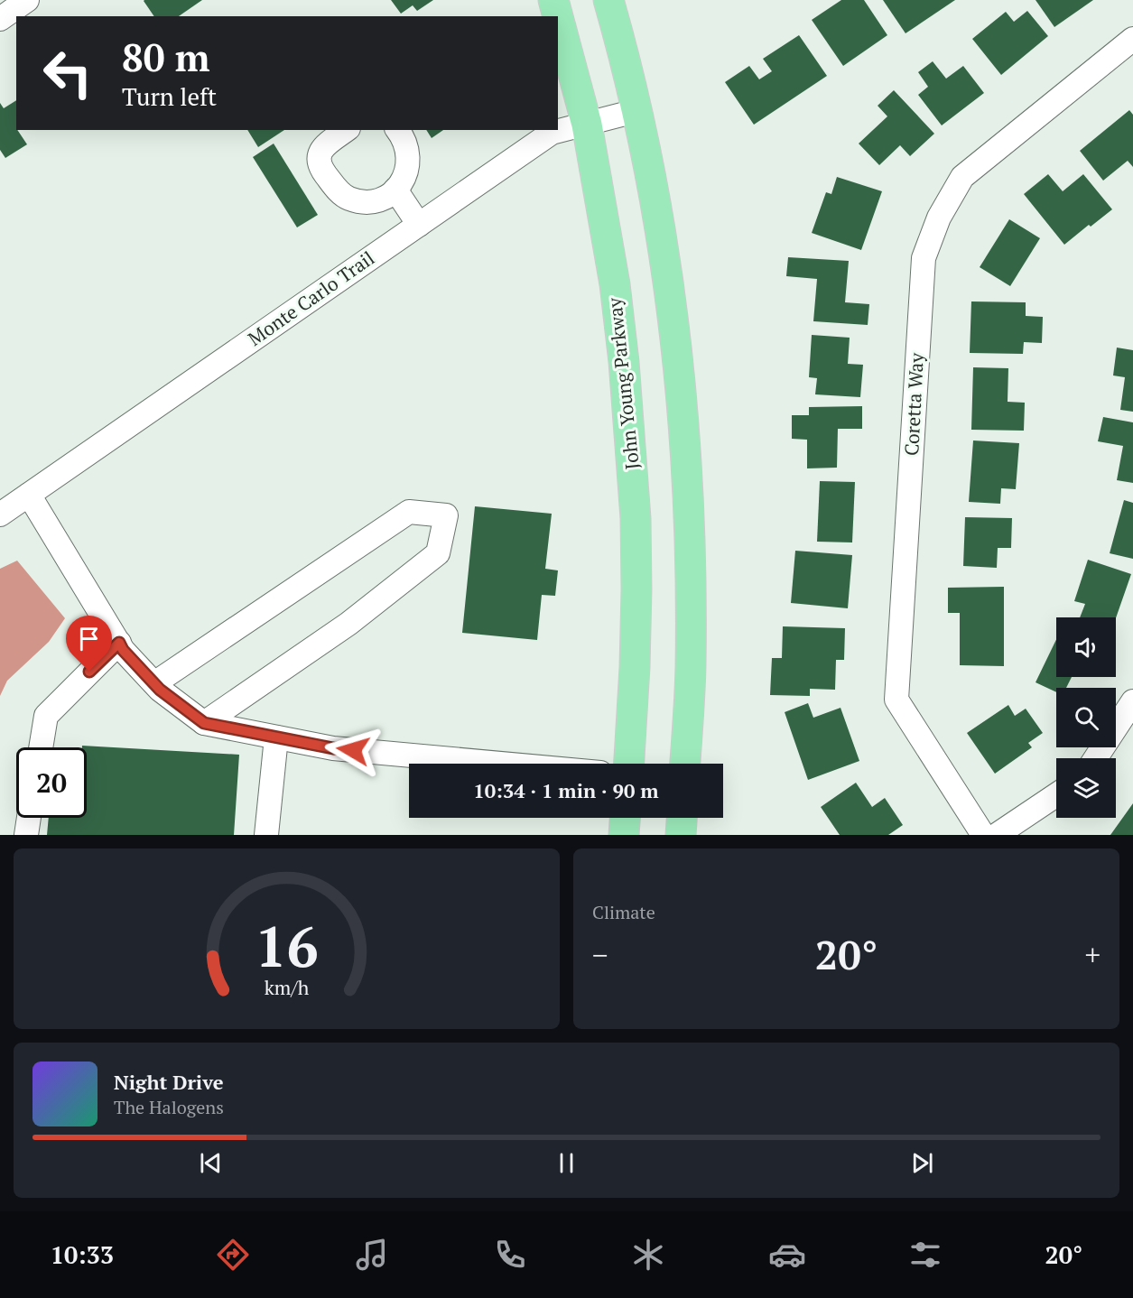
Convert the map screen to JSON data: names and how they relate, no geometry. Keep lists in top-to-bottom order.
{
  "streets": {
    "main road": ["John Young Parkway"],
    "street": ["Monte Carlo Trail", "Coretta Way"]
  },
  "crossings": [
    ["Monte Carlo Trail", "John Young Parkway"]
  ],
  "page": {
    "turn": ["80 m", "Turn left"],
    "limit": "20",
    "trip": "10:34 · 1 min · 90 m",
    "tile": "Climate",
    "heat": ["−", "20°", "+"],
    "song": ["Night Drive", "The Halogens"],
    "tabs": ["10:33", "20°"],
    "gauge": ["16", "km/h"]
  }
}
